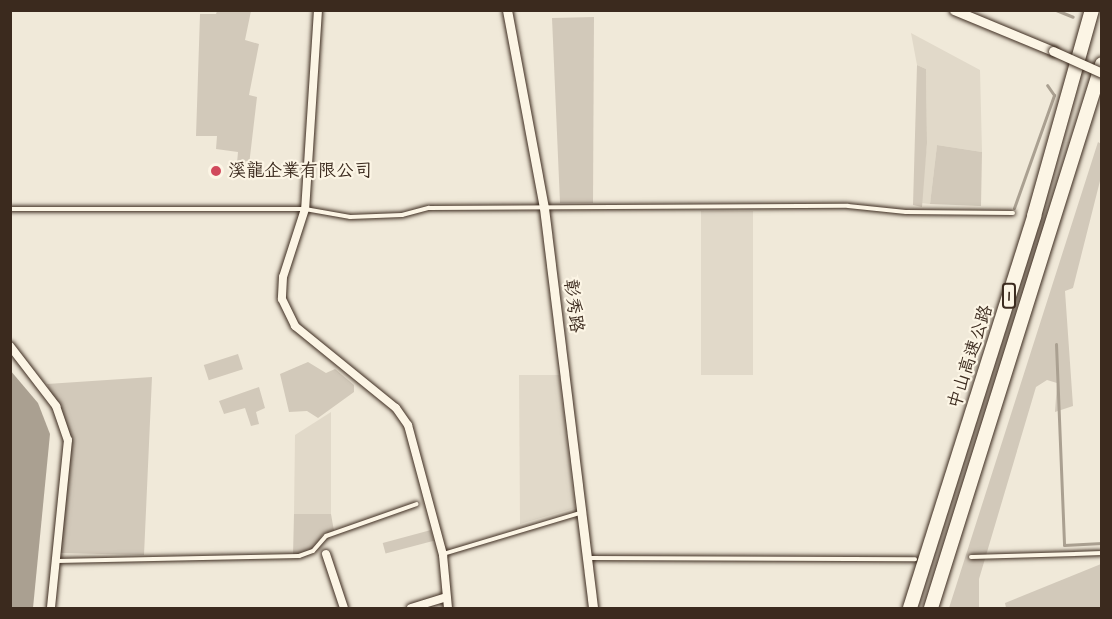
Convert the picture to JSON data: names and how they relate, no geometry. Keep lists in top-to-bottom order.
{
  "streets": {
    "highway": ["1", "中山高速公路"],
    "street": ["彰秀路"]
  },
  "places": ["溪龍企業有限公司"]
}
